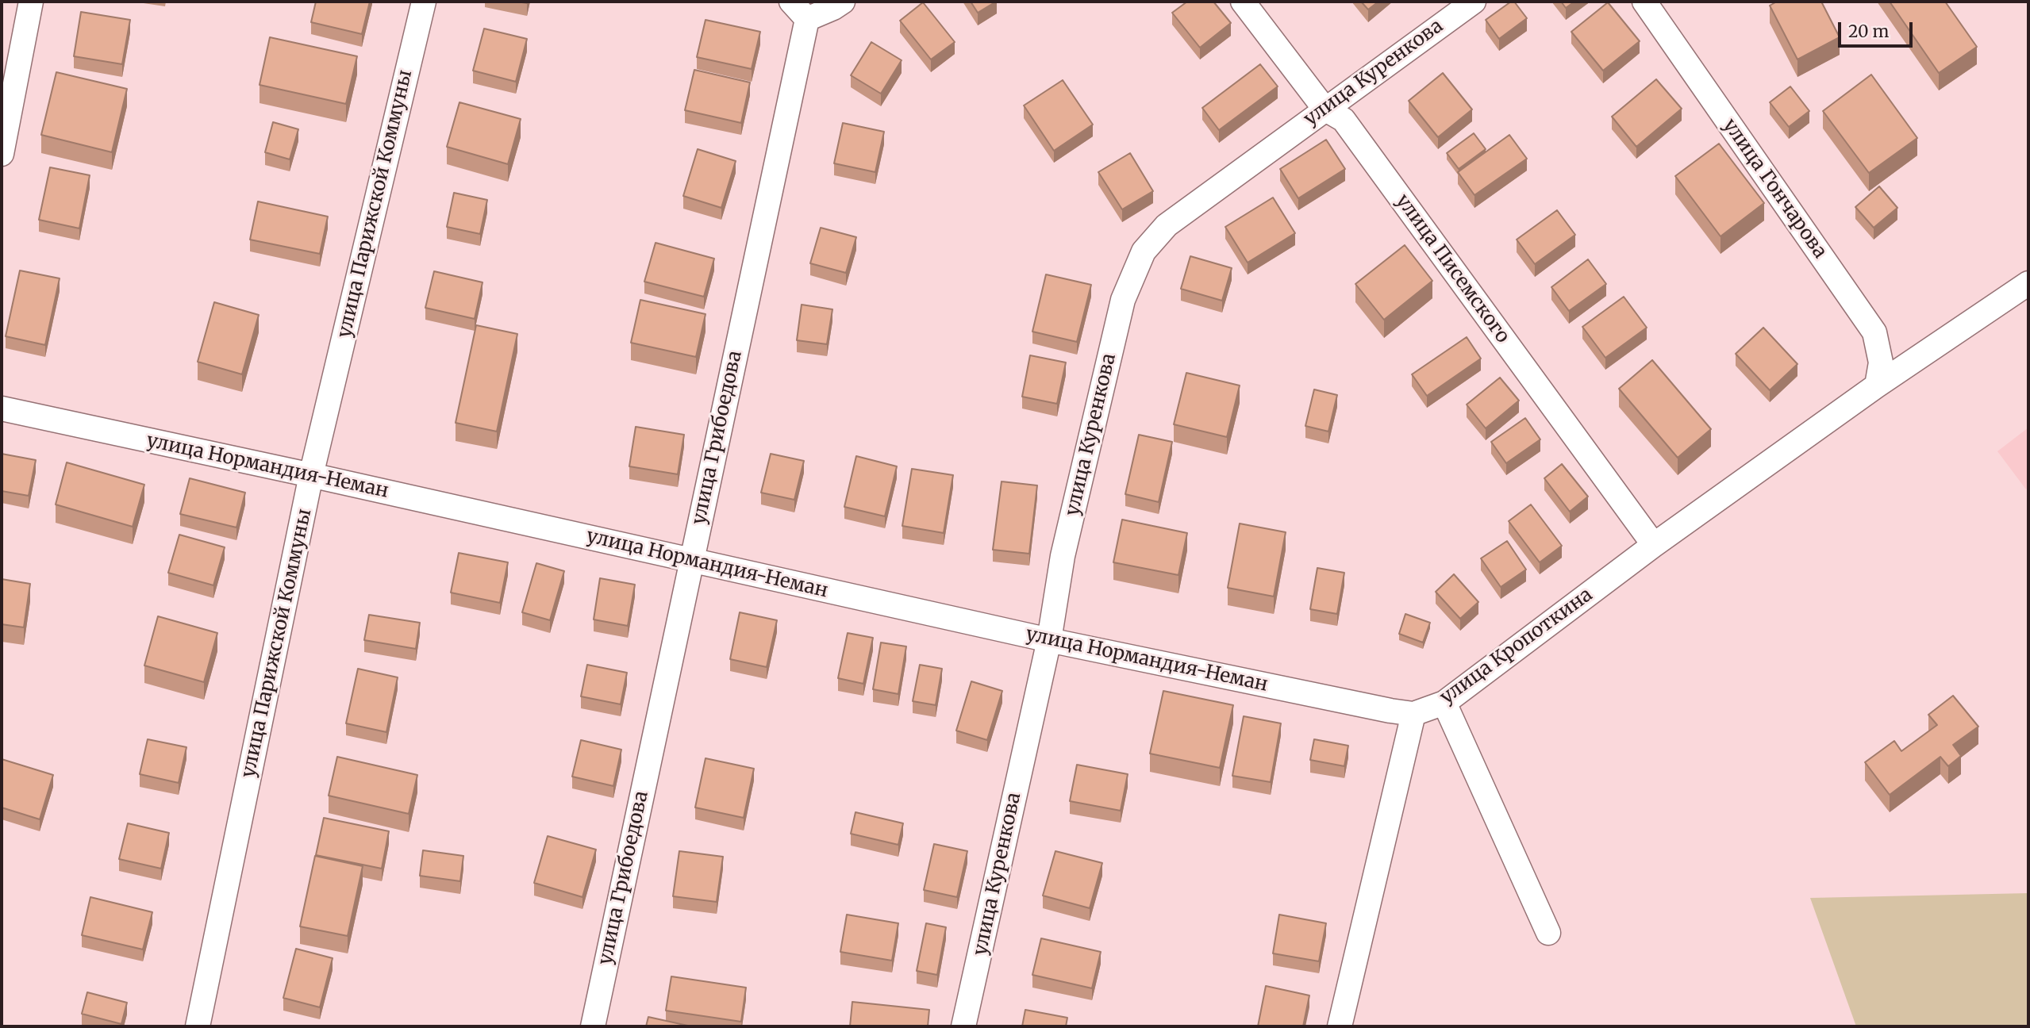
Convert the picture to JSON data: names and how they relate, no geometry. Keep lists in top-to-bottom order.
{
  "streets": {
    "street": [
      "улица Куренкова",
      "улица Гончарова",
      "улица Парижской Коммуны",
      "улица Писемского",
      "улица Грибоедова",
      "улица Нормандия-Неман",
      "улица Кропоткина"
    ]
  },
  "crossings": [
    ["улица Куренкова", "улица Писемского"],
    ["улица Куренкова", "улица Нормандия-Неман"],
    ["улица Гончарова", "улица Кропоткина"],
    ["улица Парижской Коммуны", "улица Нормандия-Неман"],
    ["улица Писемского", "улица Кропоткина"],
    ["улица Грибоедова", "улица Нормандия-Неман"],
    ["улица Нормандия-Неман", "улица Кропоткина"]
  ],
  "scale_bar": "20 m"
}
